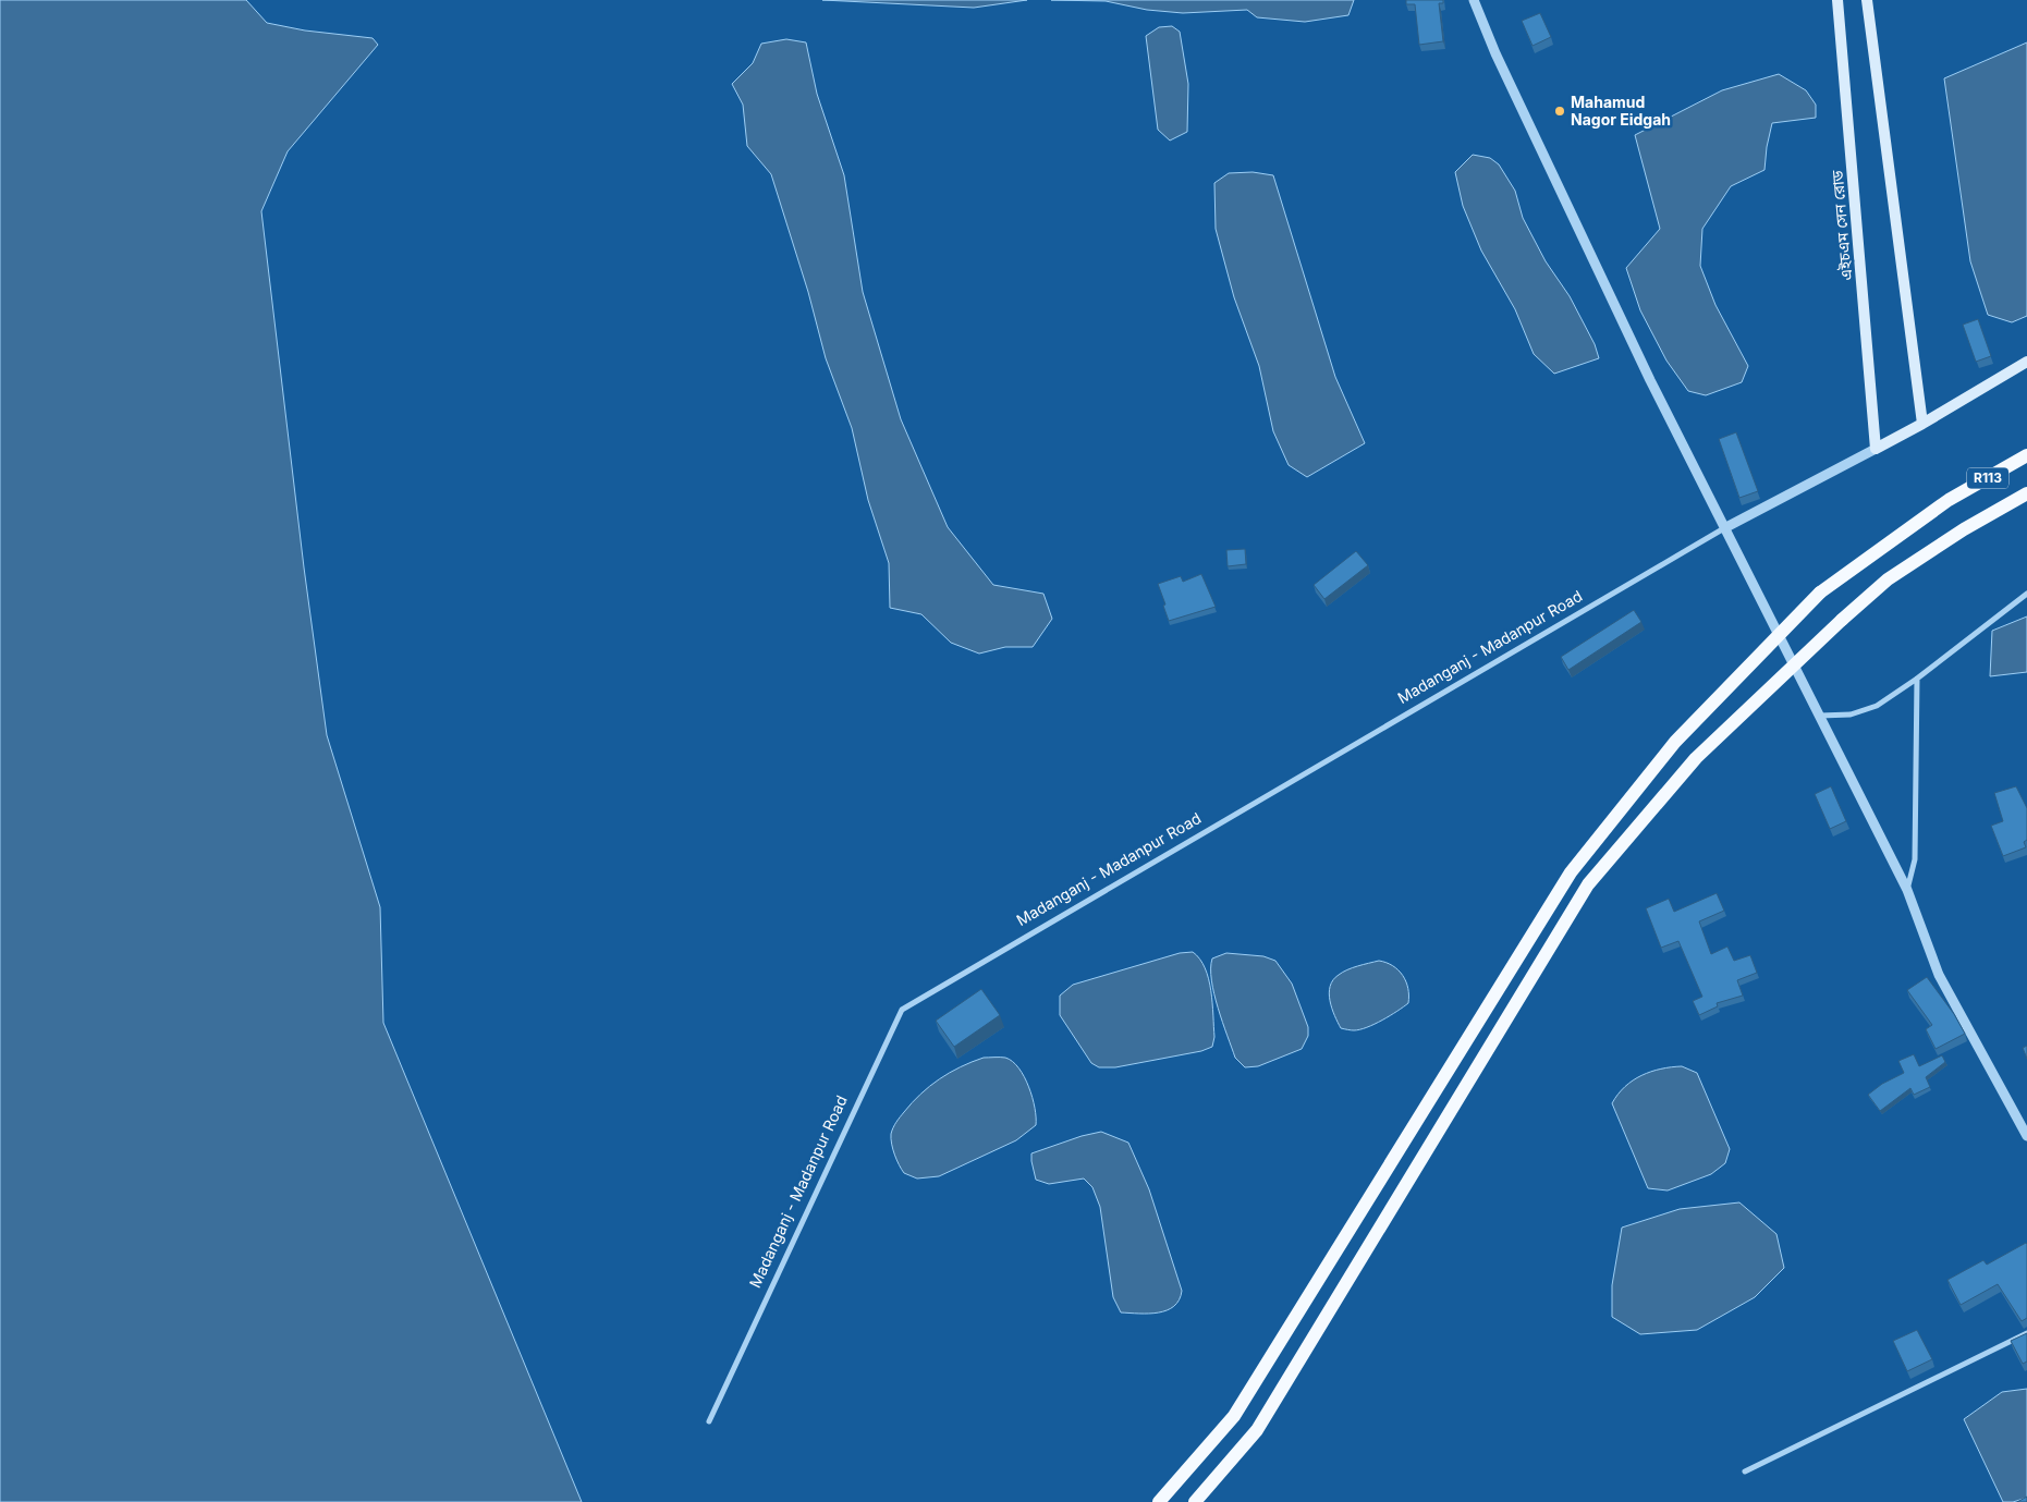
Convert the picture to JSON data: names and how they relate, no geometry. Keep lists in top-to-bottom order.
{
  "streets": {
    "main road": ["এইচএম সেন রোড", "R113"],
    "street": ["Madanganj - Madanpur Road"]
  },
  "places": ["Mahamud Nagor Eidgah"]
}
